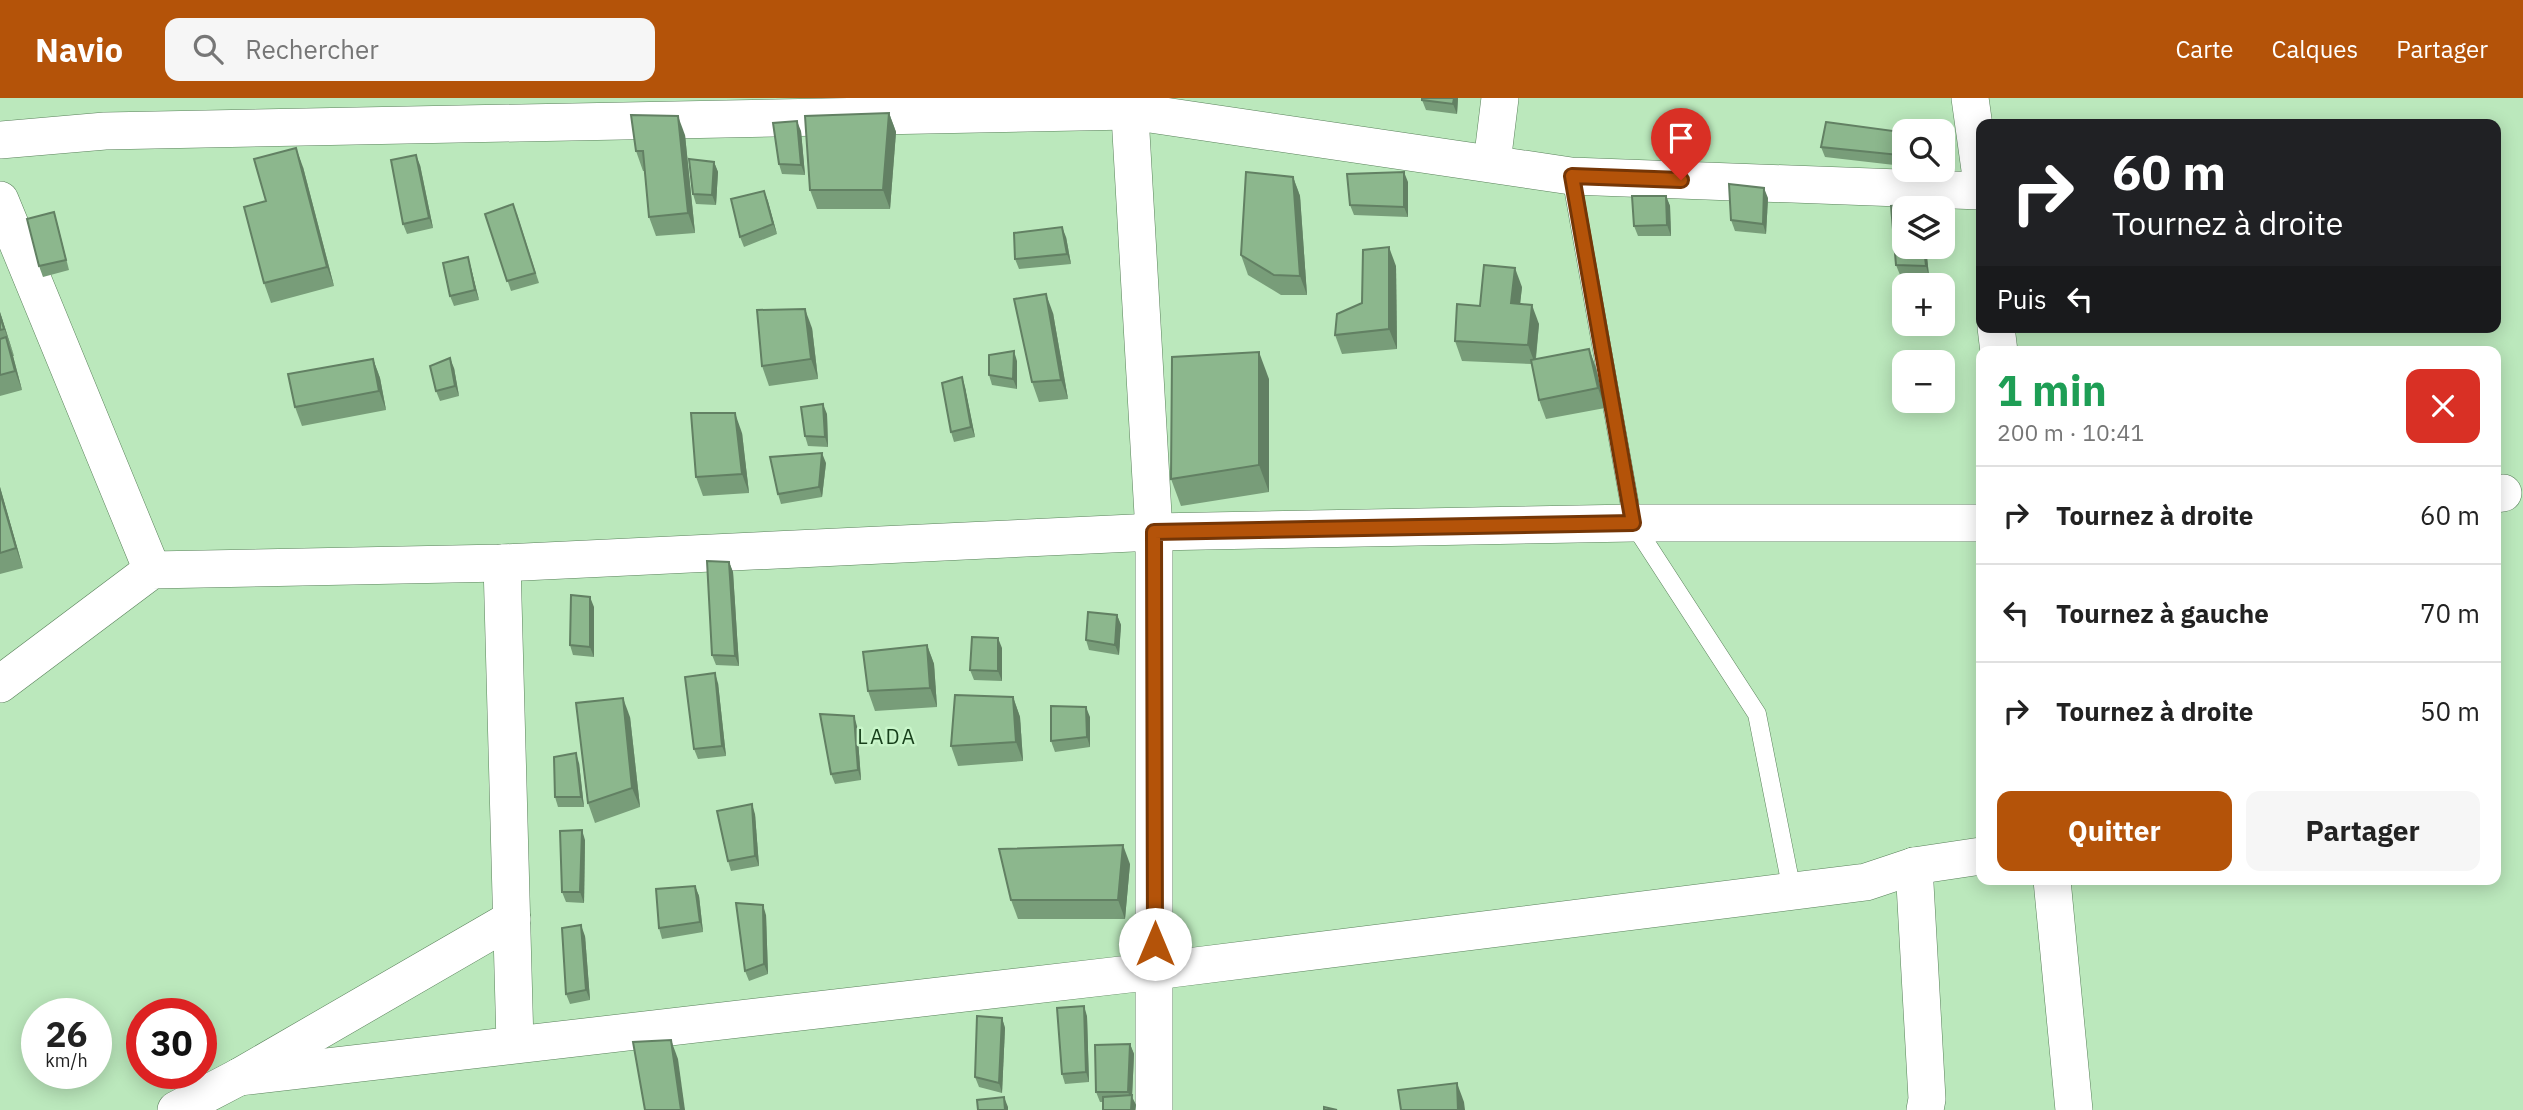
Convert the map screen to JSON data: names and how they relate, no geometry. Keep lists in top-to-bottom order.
{
  "districts": ["LADA"],
  "page": {
    "header": "Navio",
    "search": "Rechercher",
    "nav": ["Carte", "Calques", "Partager"],
    "map_buttons": ["+", "−"],
    "turn": ["60 m", "Tournez à droite"],
    "then": "Puis",
    "heading": ["1 min", "200 m · 10:41"],
    "list": [
      {
        "name": "Tournez à droite",
        "value": "60 m"
      },
      {
        "name": "Tournez à gauche",
        "value": "70 m"
      },
      {
        "name": "Tournez à droite",
        "value": "50 m"
      }
    ],
    "buttons": ["Quitter", "Partager"],
    "speed": "26 km/h",
    "limit": "30"
  }
}
